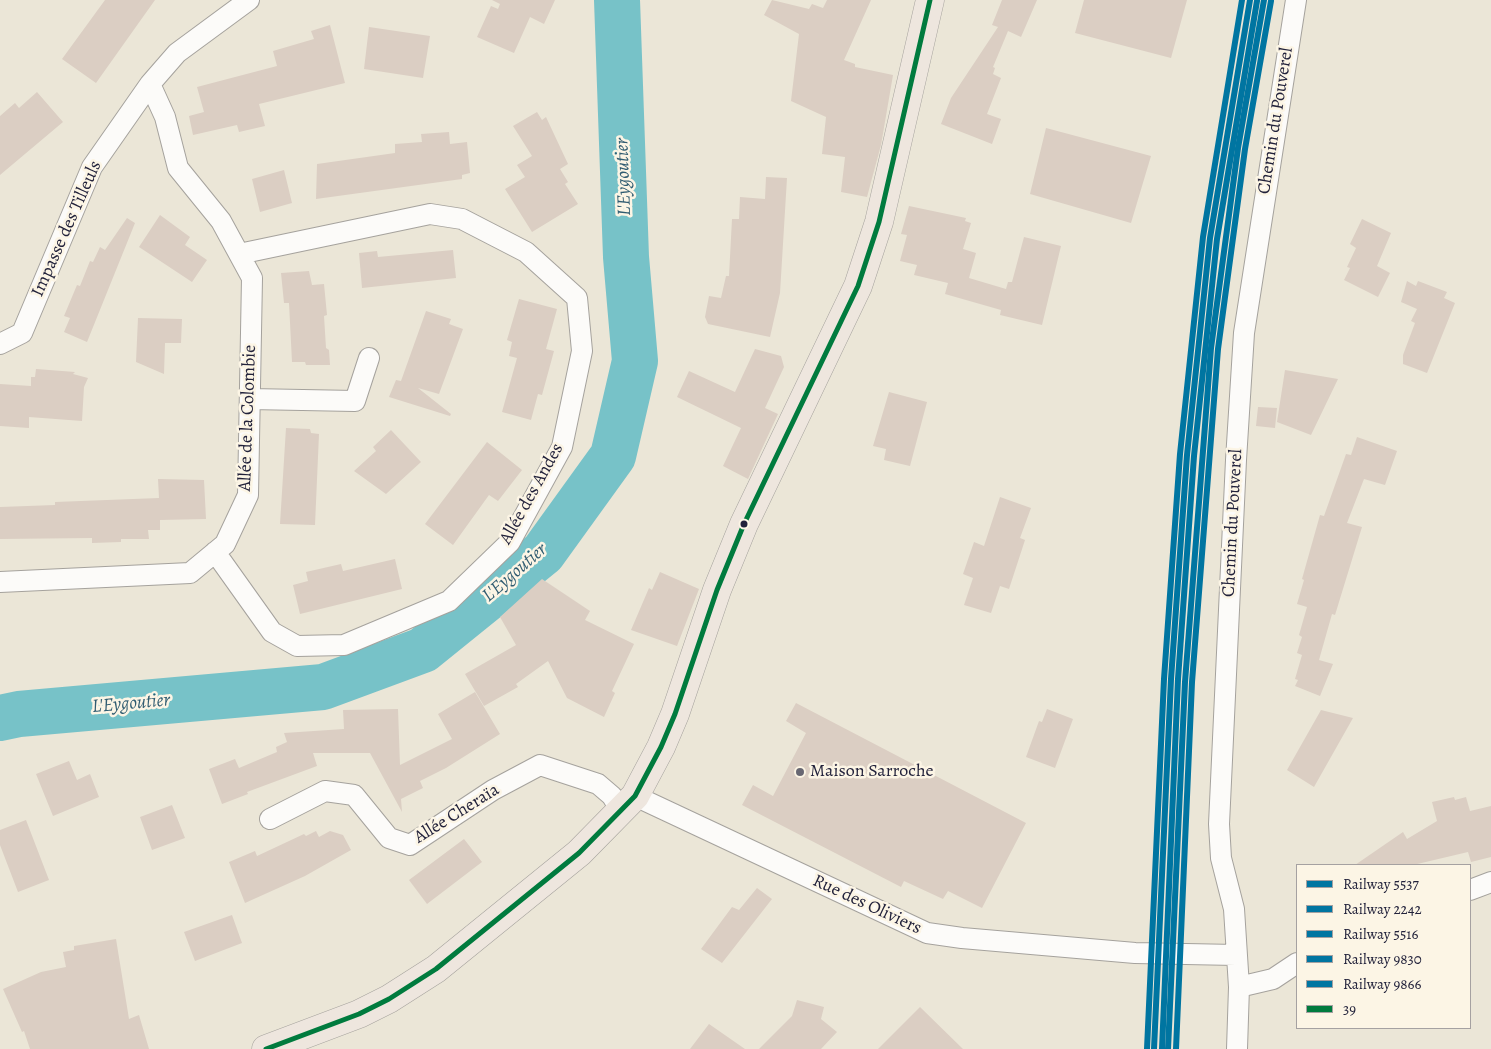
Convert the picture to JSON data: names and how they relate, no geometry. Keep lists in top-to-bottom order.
{
  "streets": {
    "street": [
      "Chemin du Pouverel",
      "Impasse des Tilleuls",
      "Allée de la Colombie",
      "Allée des Andes",
      "Allée Cheraïa",
      "Rue des Oliviers"
    ]
  },
  "crossings": [
    ["Chemin du Pouverel", "Rue des Oliviers"],
    ["Impasse des Tilleuls", "Allée de la Colombie"],
    ["Allée de la Colombie", "Allée des Andes"],
    ["Allée Cheraïa", "Rue des Oliviers"]
  ],
  "water": ["L'Eygoutier"],
  "places": ["Maison Sarroche"],
  "lines": [
    "rail line 5537",
    "rail line 2242",
    "rail line 9866",
    "transit line 39",
    "rail line 5516",
    "rail line 9830"
  ],
  "legend": [
    "Railway 5537",
    "Railway 2242",
    "Railway 5516",
    "Railway 9830",
    "Railway 9866",
    "39"
  ]
}
